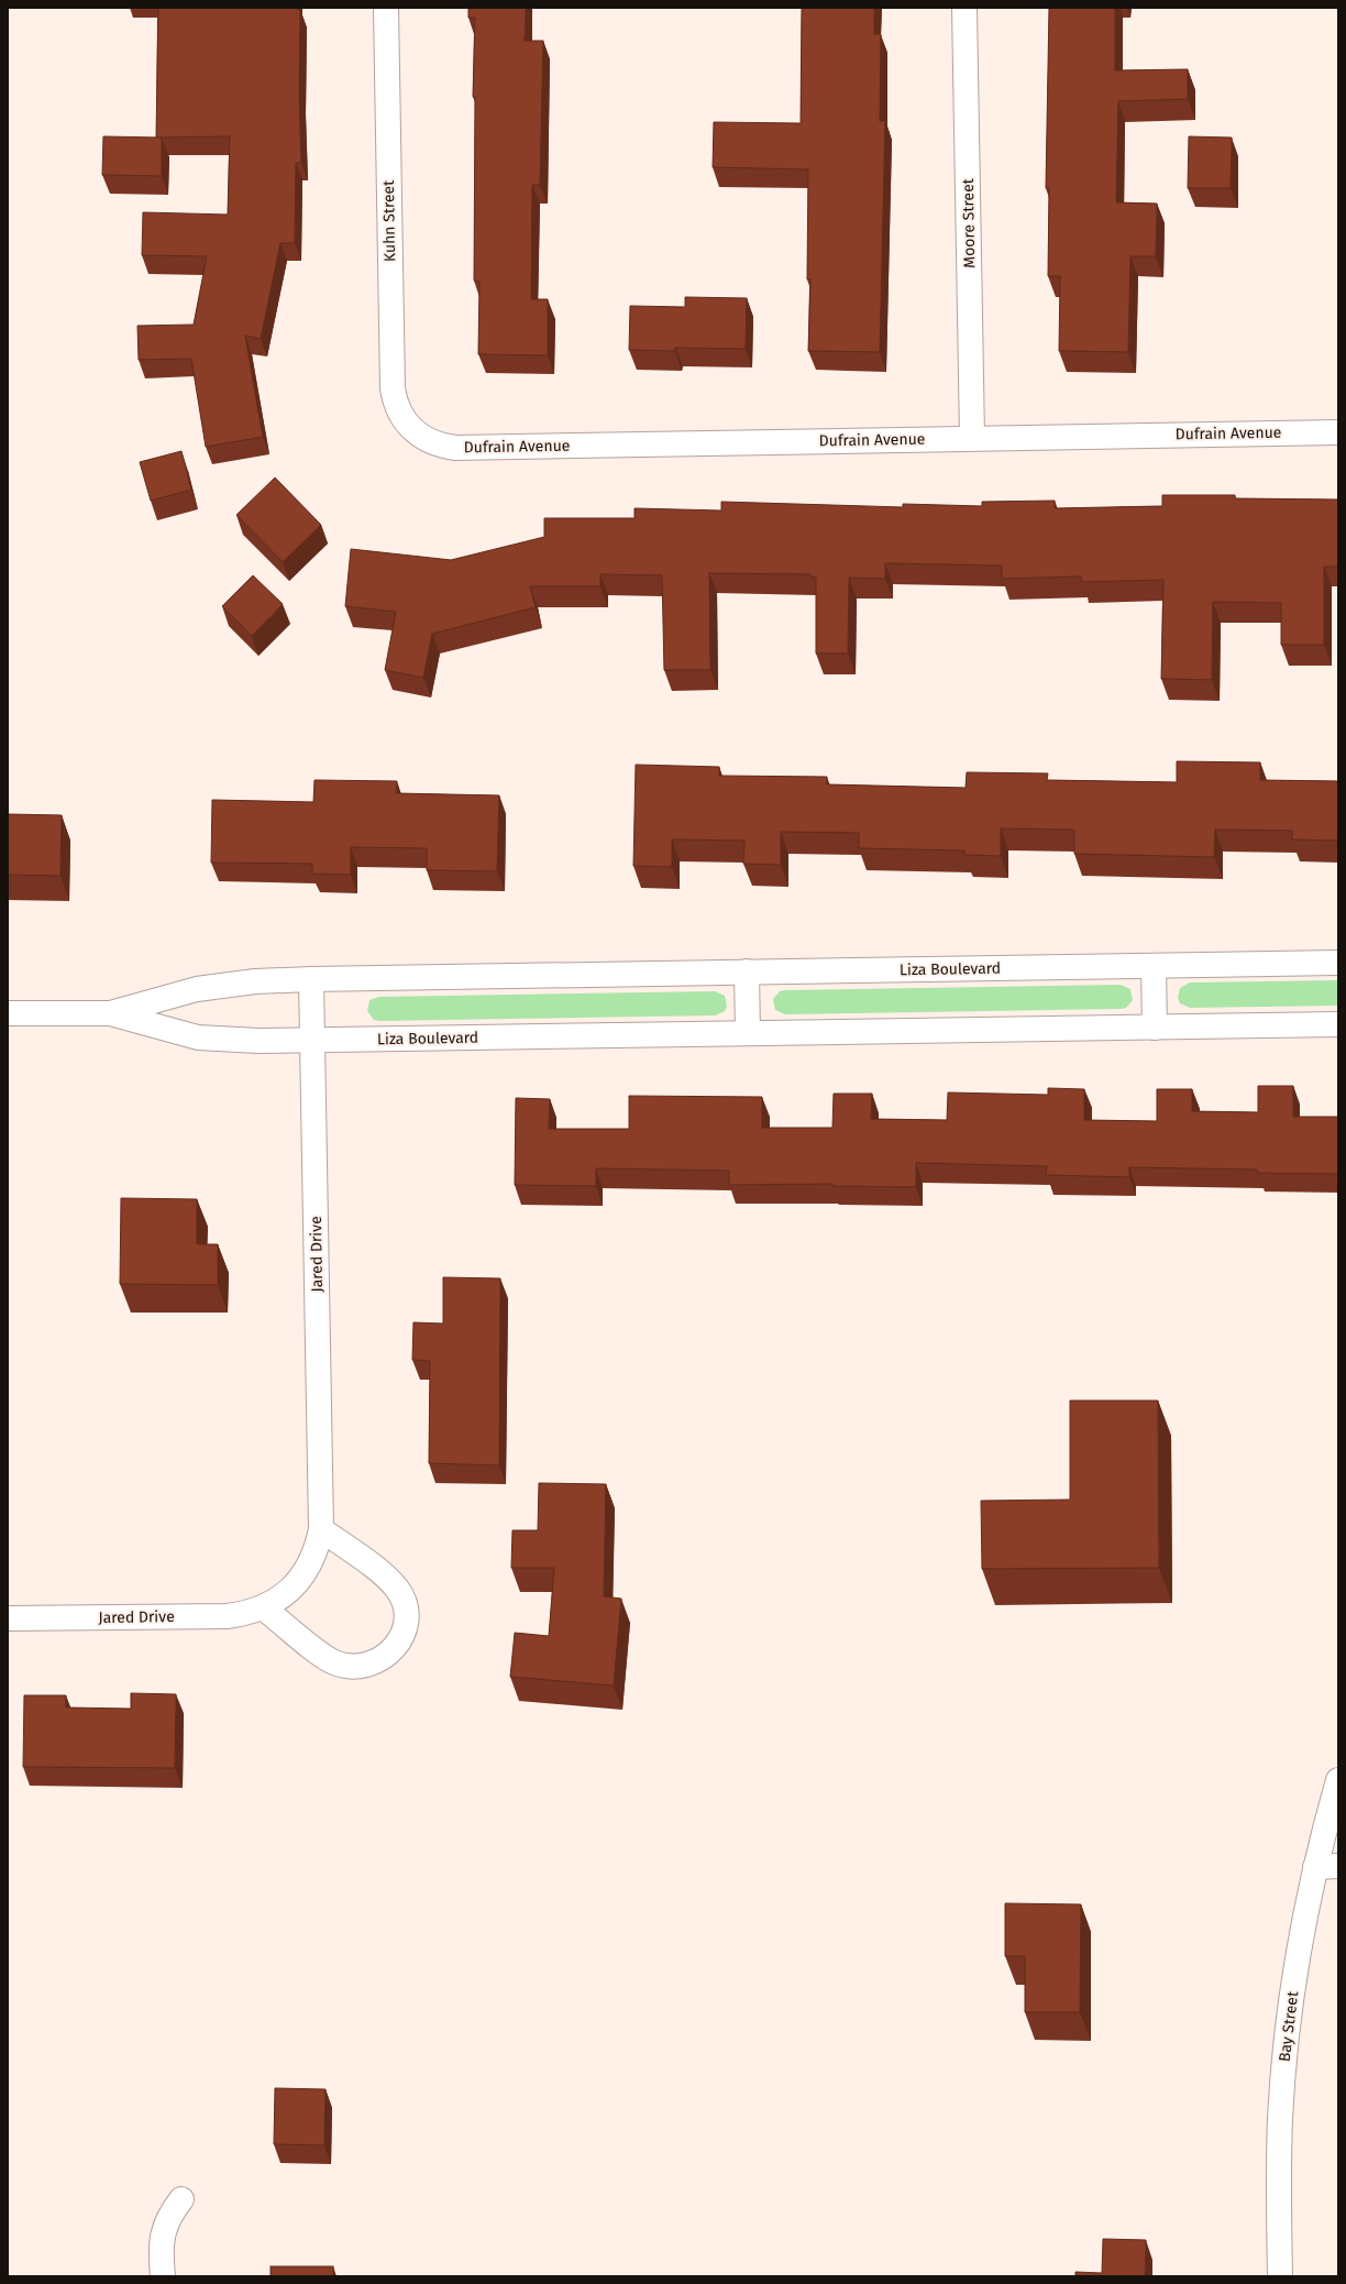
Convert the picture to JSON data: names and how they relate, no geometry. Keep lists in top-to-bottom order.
{
  "streets": {
    "street": [
      "Kuhn Street",
      "Moore Street",
      "Dufrain Avenue",
      "Liza Boulevard",
      "Jared Drive",
      "Bay Street"
    ]
  },
  "crossings": [
    ["Kuhn Street", "Dufrain Avenue"],
    ["Moore Street", "Dufrain Avenue"],
    ["Liza Boulevard", "Jared Drive"]
  ]
}
